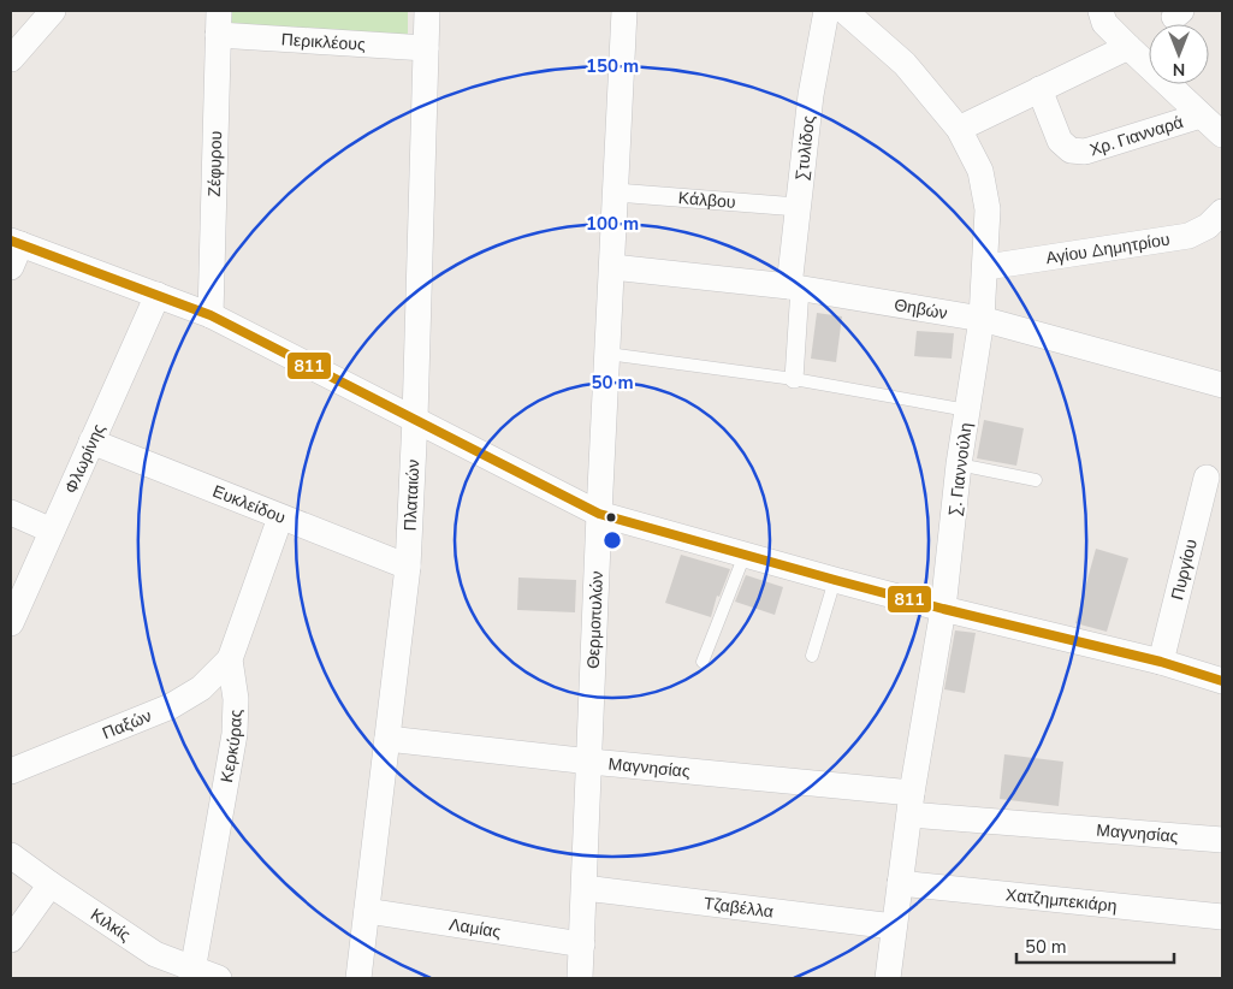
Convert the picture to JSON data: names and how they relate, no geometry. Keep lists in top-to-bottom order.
{
  "streets": {
    "street": [
      "Περικλέους",
      "Χρ. Γιανναρά",
      "Στυλίδος",
      "Ζέφυρου",
      "Κάλβου",
      "Αγίου Δημητρίου",
      "Θηβών",
      "Φλωρίνης",
      "Σ. Γιαννούλη",
      "Πλαταιών",
      "Ευκλείδου",
      "Πυργίου",
      "Θερμοπυλών",
      "Παξών",
      "Κερκύρας",
      "Μαγνησίας",
      "Χατζημπεκιάρη",
      "Τζαβέλλα",
      "Κιλκίς",
      "Λαμίας"
    ]
  },
  "crossings": [
    ["Περικλέους", "Ζέφυρου"],
    ["Περικλέους", "Πλαταιών"],
    ["Στυλίδος", "Κάλβου"],
    ["Στυλίδος", "Θηβών"],
    ["Κάλβου", "Θερμοπυλών"],
    ["Αγίου Δημητρίου", "Σ. Γιαννούλη"],
    ["Θηβών", "Σ. Γιαννούλη"],
    ["Θηβών", "Θερμοπυλών"],
    ["Φλωρίνης", "Ευκλείδου"],
    ["Σ. Γιαννούλη", "Μαγνησίας"],
    ["Σ. Γιαννούλη", "Χατζημπεκιάρη"],
    ["Σ. Γιαννούλη", "Τζαβέλλα"],
    ["Πλαταιών", "Ευκλείδου"],
    ["Πλαταιών", "Μαγνησίας"],
    ["Πλαταιών", "Λαμίας"],
    ["Ευκλείδου", "Κερκύρας"],
    ["Θερμοπυλών", "Μαγνησίας"],
    ["Θερμοπυλών", "Τζαβέλλα"],
    ["Θερμοπυλών", "Λαμίας"],
    ["Παξών", "Κερκύρας"],
    ["Κερκύρας", "Κιλκίς"]
  ],
  "lines": ["transit line 811"],
  "scale_bar": "50 m",
  "north": "bottom",
  "rings": ["150 m", "100 m", "50 m"]
}
